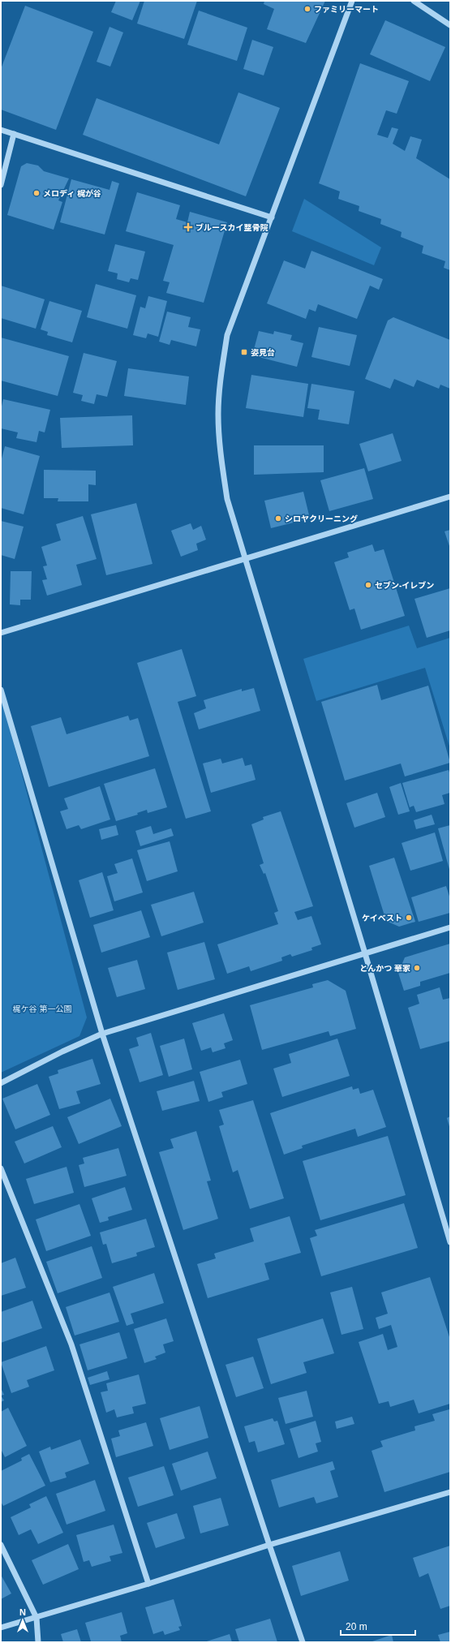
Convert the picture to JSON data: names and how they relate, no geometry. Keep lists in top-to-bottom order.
{
  "parks": ["梶ケ谷 第一公園"],
  "places": {
    "other": [
      "ファミリーマート",
      "メロディ 梶が谷",
      "シロヤクリーニング",
      "セブン-イレブン",
      "ケイベスト",
      "とんかつ 華家"
    ],
    "health": ["ブルースカイ整骨院"],
    "transit": ["姿見台"]
  },
  "scale_bar": "20 m",
  "north": "top"
}
